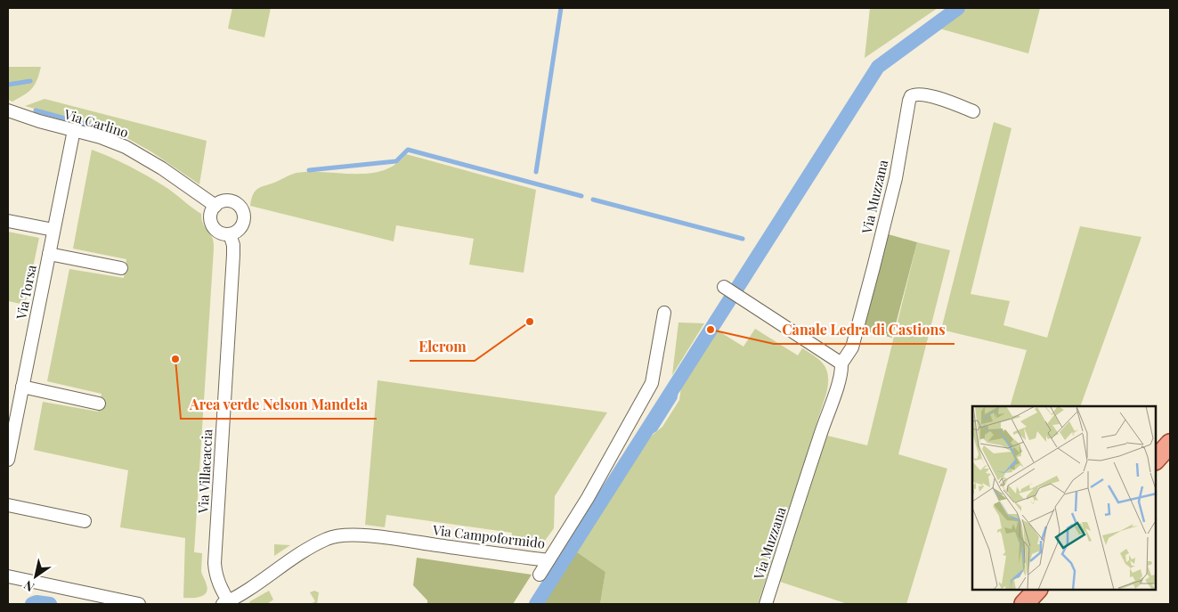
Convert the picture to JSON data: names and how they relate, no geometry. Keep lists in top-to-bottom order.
{
  "streets": {
    "street": [
      "Via Carlino",
      "Via Muzzana",
      "Via Torsa",
      "Via Villacaccia",
      "Via Campoformido"
    ]
  },
  "crossings": [
    ["Via Carlino", "Via Torsa"],
    ["Via Carlino", "Via Villacaccia"],
    ["Via Villacaccia", "Via Campoformido"]
  ],
  "places": ["Elcrom", "Canale Ledra di Castions", "Area verde Nelson Mandela"],
  "north": "bottom left"
}
